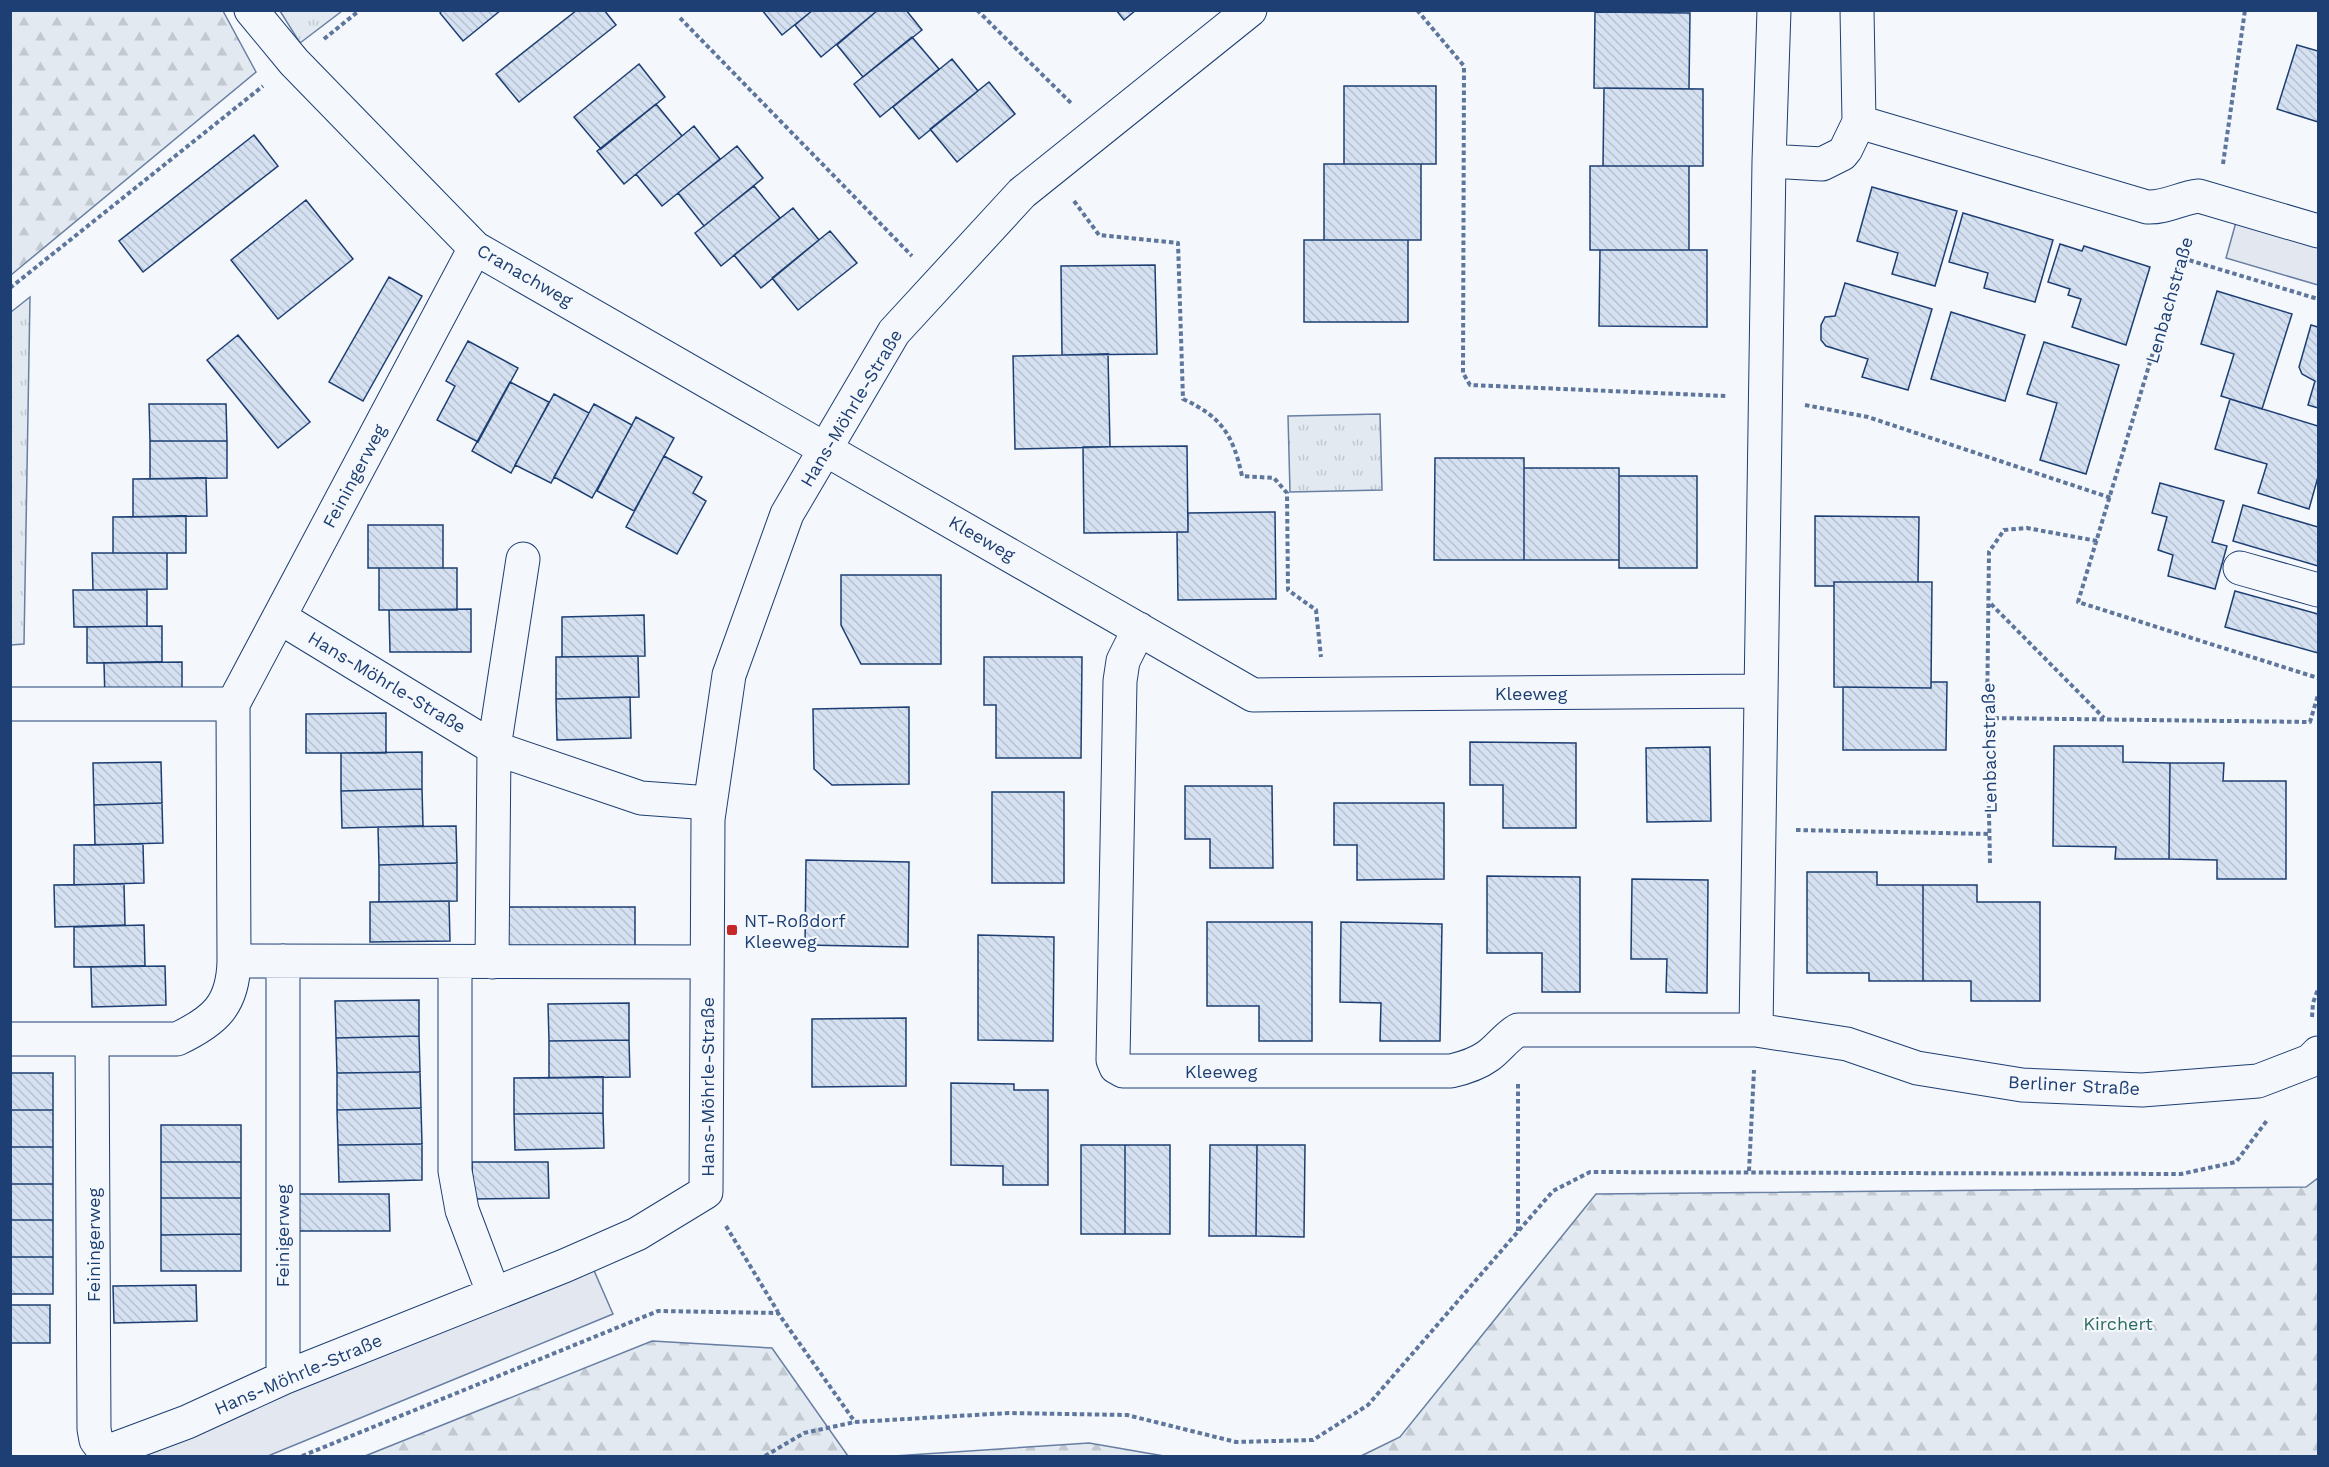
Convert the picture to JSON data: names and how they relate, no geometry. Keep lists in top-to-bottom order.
{
  "streets": {
    "street": [
      "Cranachweg",
      "Hans-Möhrle-Straße",
      "Feiningerweg",
      "Kleeweg",
      "Berliner Straße",
      "Feinigerweg"
    ],
    "path": ["Lenbachstraße"]
  },
  "crossings": [
    ["Cranachweg", "Hans-Möhrle-Straße"],
    ["Cranachweg", "Feiningerweg"],
    ["Cranachweg", "Kleeweg"],
    ["Hans-Möhrle-Straße", "Feiningerweg"],
    ["Hans-Möhrle-Straße", "Kleeweg"],
    ["Hans-Möhrle-Straße", "Feinigerweg"]
  ],
  "parks": ["Kirchert"],
  "places": {
    "transit": ["NT-Roßdorf Kleeweg"]
  }
}
